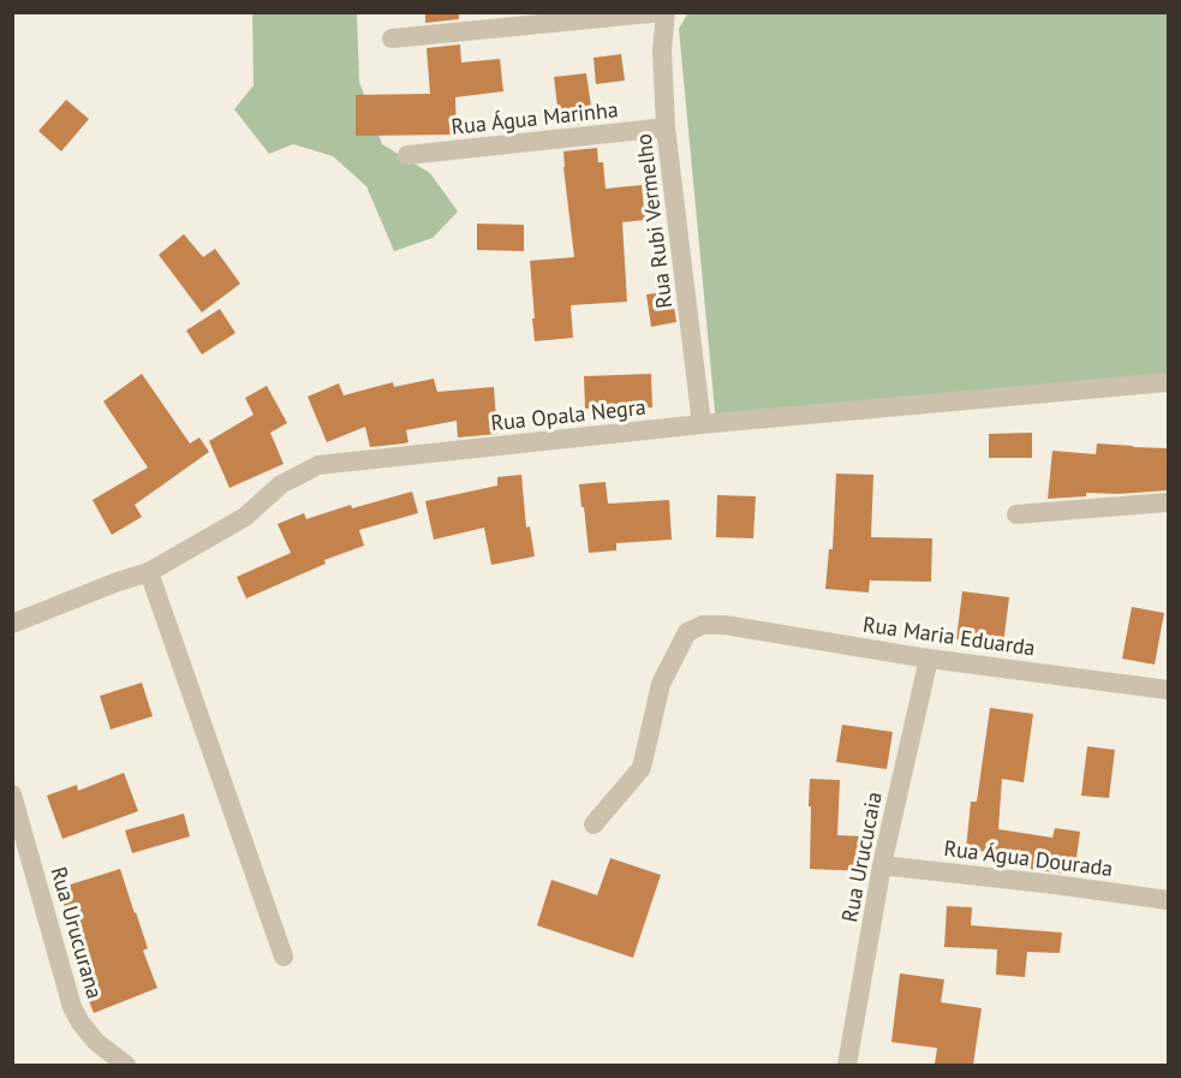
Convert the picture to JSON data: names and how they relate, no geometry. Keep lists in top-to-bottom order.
{
  "streets": {
    "street": [
      "Rua Água Marinha",
      "Rua Rubi Vermelho",
      "Rua Opala Negra",
      "Rua Maria Eduarda",
      "Rua Urucucaia",
      "Rua Água Dourada",
      "Rua Urucurana"
    ]
  },
  "crossings": [
    ["Rua Água Marinha", "Rua Rubi Vermelho"],
    ["Rua Rubi Vermelho", "Rua Opala Negra"],
    ["Rua Maria Eduarda", "Rua Urucucaia"],
    ["Rua Urucucaia", "Rua Água Dourada"]
  ]
}
